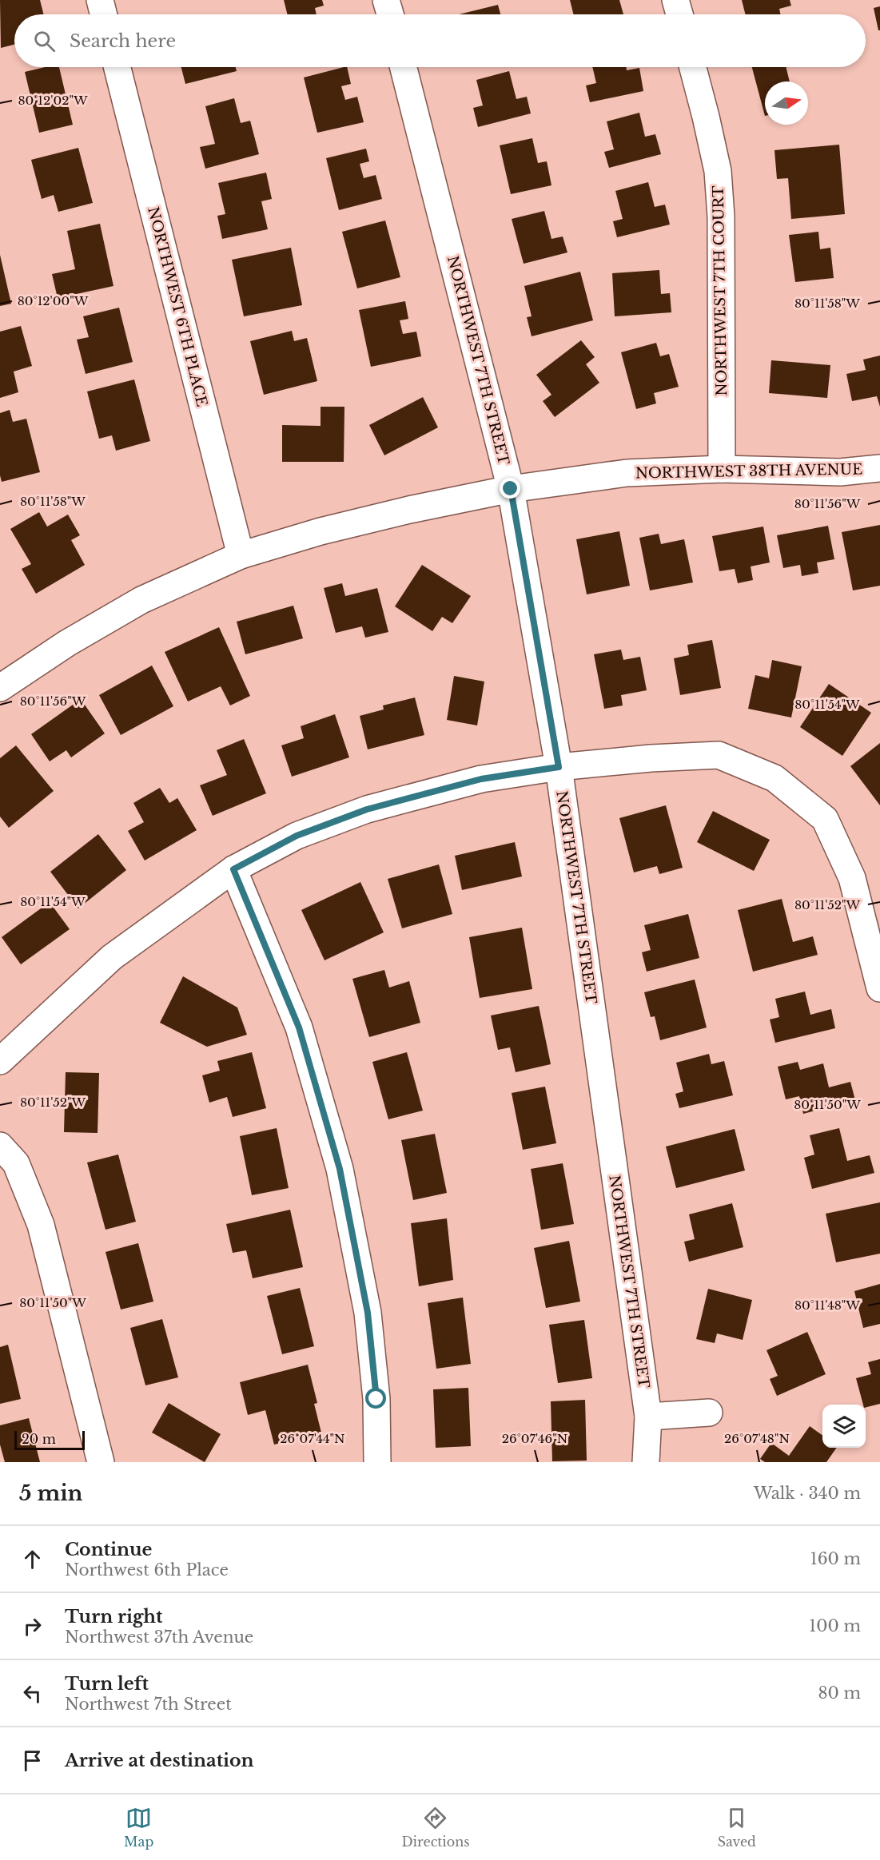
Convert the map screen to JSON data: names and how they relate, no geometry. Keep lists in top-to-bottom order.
{
  "streets": {
    "street": [
      "NORTHWEST 7TH COURT",
      "NORTHWEST 6TH PLACE",
      "NORTHWEST 7TH STREET",
      "NORTHWEST 38TH AVENUE"
    ]
  },
  "crossings": [
    ["NORTHWEST 7TH COURT", "NORTHWEST 38TH AVENUE"],
    ["NORTHWEST 6TH PLACE", "NORTHWEST 38TH AVENUE"],
    ["NORTHWEST 7TH STREET", "NORTHWEST 38TH AVENUE"]
  ],
  "scale_bar": "20 m",
  "north": "right",
  "page": {
    "search": "Search here",
    "scale": "20 m",
    "heading": ["5 min", "Walk · 340 m"],
    "list": [
      ["Continue", "Northwest 6th Place", "160 m"],
      ["Turn right", "Northwest 37th Avenue", "100 m"],
      ["Turn left", "Northwest 7th Street", "80 m"],
      "Arrive at destination"
    ],
    "nav": ["Map", "Directions", "Saved"]
  },
  "coordinates": [
    "80°12'02\"W",
    "80°12'00\"W",
    "80°11'58\"W",
    "80°11'56\"W",
    "80°11'54\"W",
    "80°11'52\"W",
    "80°11'50\"W",
    "80°11'48\"W",
    "26°07'44\"N",
    "26°07'46\"N",
    "26°07'48\"N"
  ]
}
